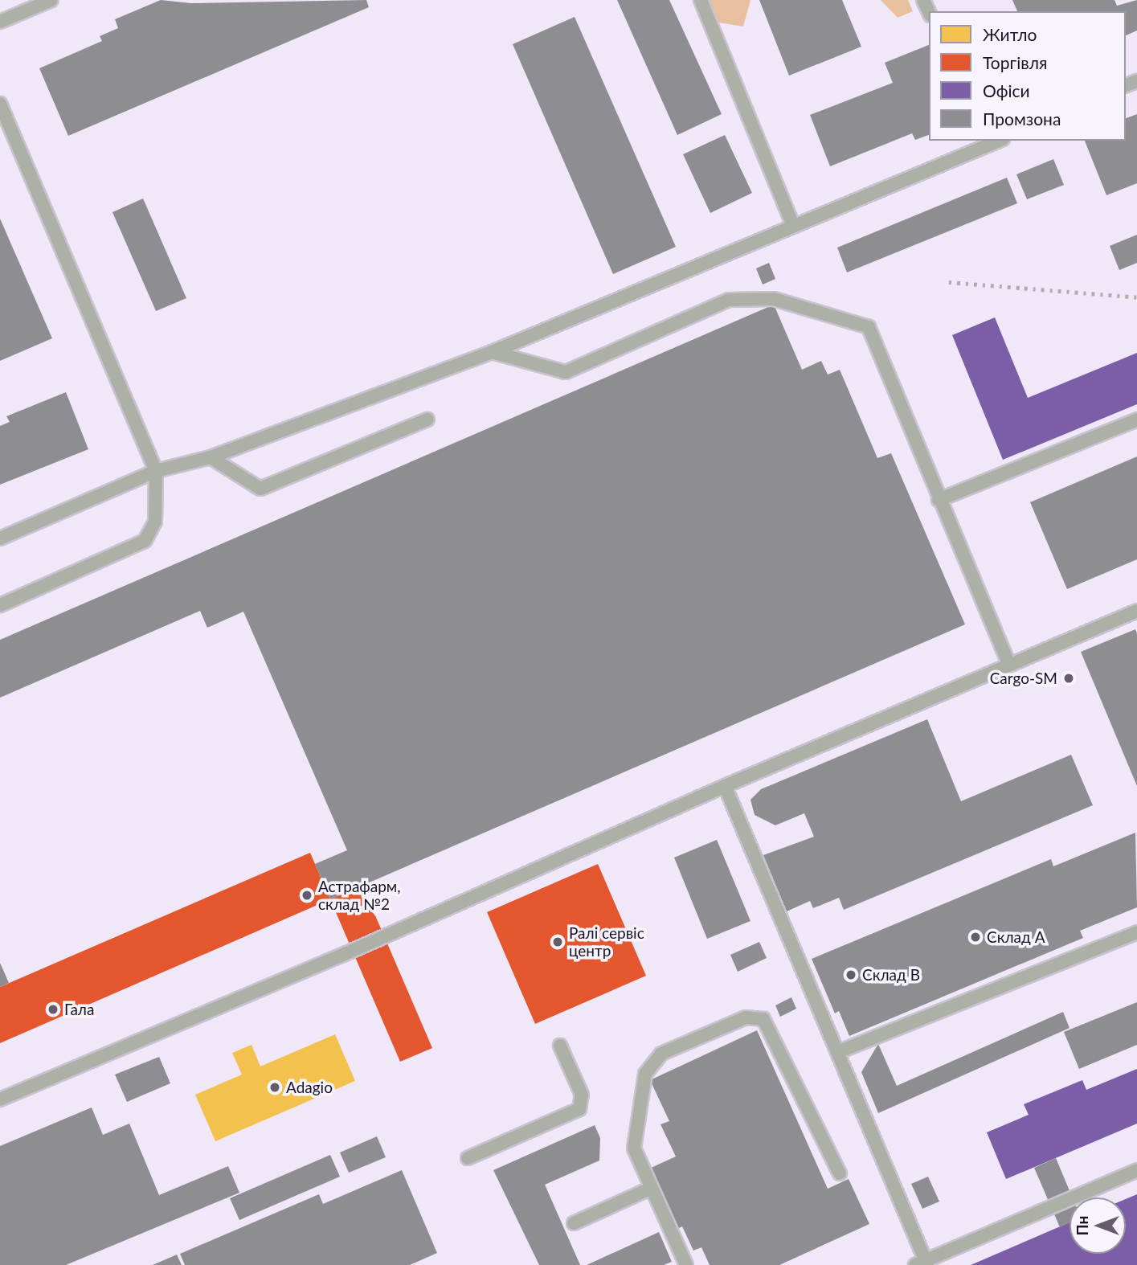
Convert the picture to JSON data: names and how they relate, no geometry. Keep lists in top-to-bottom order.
{
  "places": [
    "Cargo-SM",
    "Астрафарм, склад №2",
    "Склад A",
    "Ралі сервіс центр",
    "Склад B",
    "Гала",
    "Adagio"
  ],
  "legend": [
    "Житло",
    "Торгівля",
    "Офіси",
    "Промзона"
  ],
  "north": "left"
}
